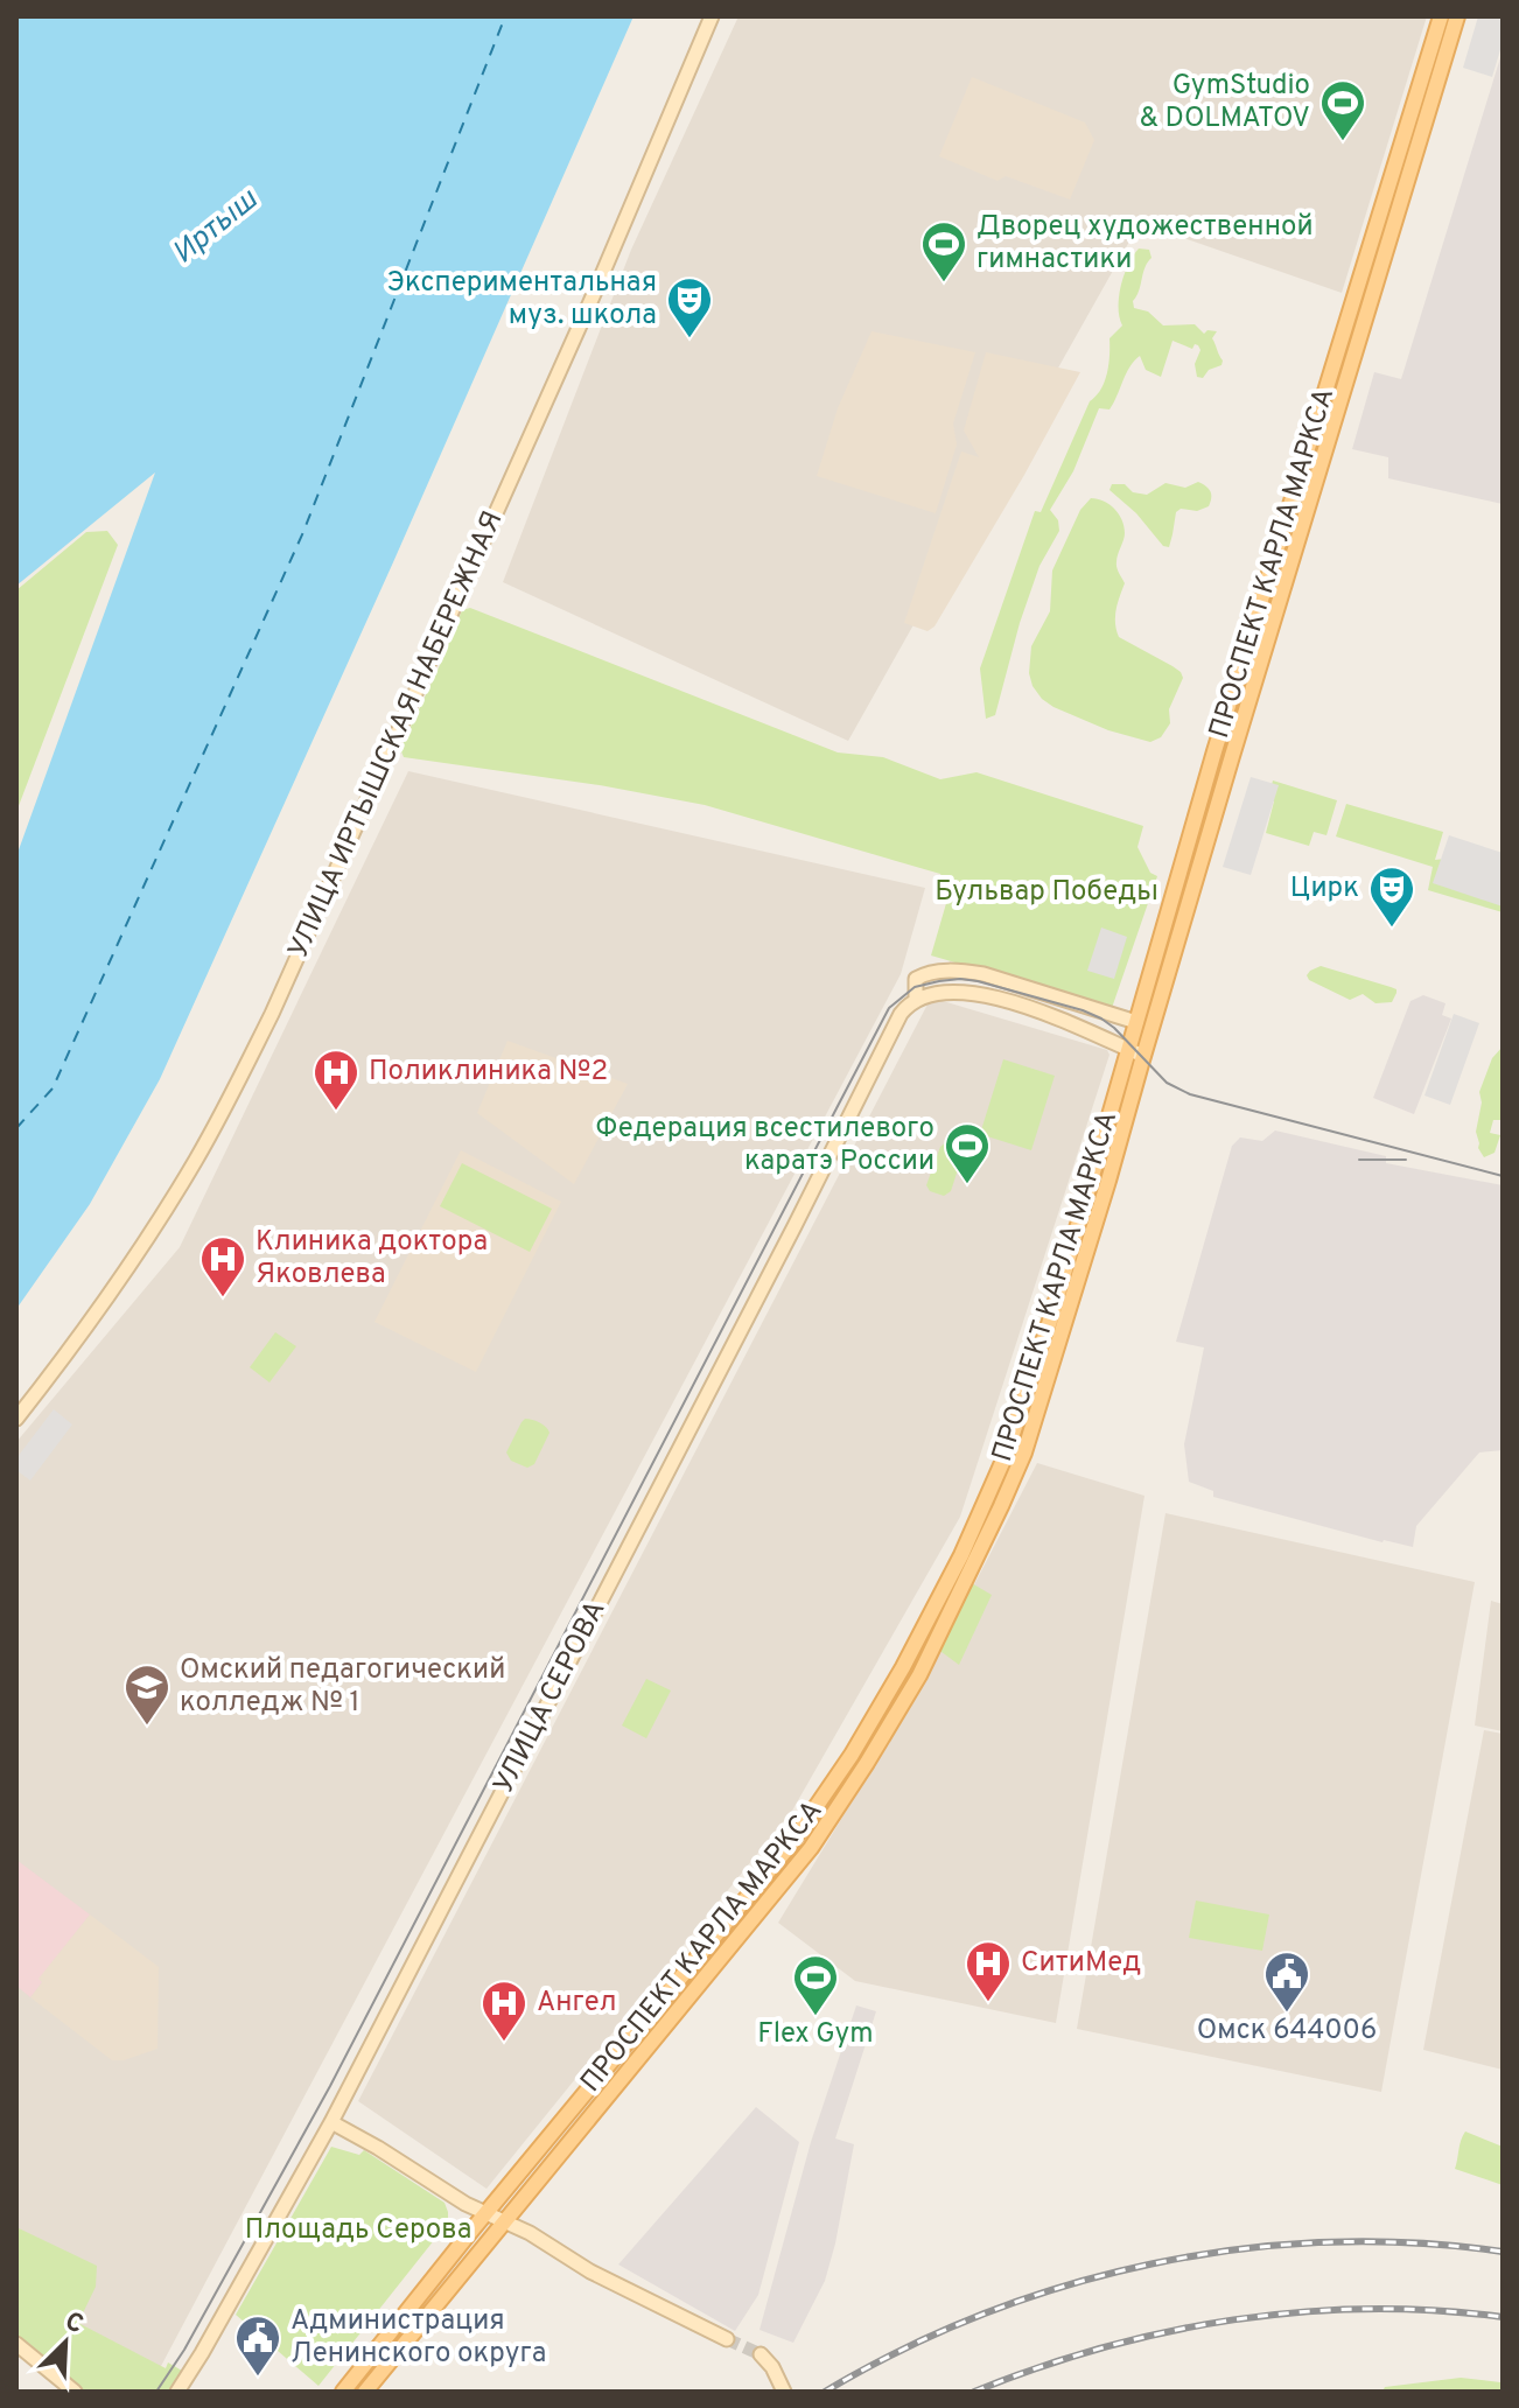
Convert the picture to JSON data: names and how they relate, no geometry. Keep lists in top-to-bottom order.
{
  "streets": {
    "main road": ["ПРОСПЕКТ КАРЛА МАРКСА"],
    "street": ["УЛИЦА ИРТЫШСКАЯ НАБЕРЕЖНАЯ", "УЛИЦА СЕРОВА"]
  },
  "water": ["Иртыш"],
  "parks": ["Бульвар Победы", "Площадь Серова"],
  "places": {
    "sports": [
      "GymStudio & DOLMATOV",
      "Дворец художественной гимнастики",
      "Федерация всестилевого каратэ России",
      "Flex Gym"
    ],
    "theatre": ["Экспериментальная муз. школа", "Цирк"],
    "hospital": [
      "Поликлиника №2",
      "Клиника доктора Яковлева",
      "СитиМед",
      "Ангел"
    ],
    "school or university": ["Омский педагогический колледж № 1"],
    "public building": ["Омск 644006", "Администрация Ленинского округа"]
  },
  "north": "top right"
}
